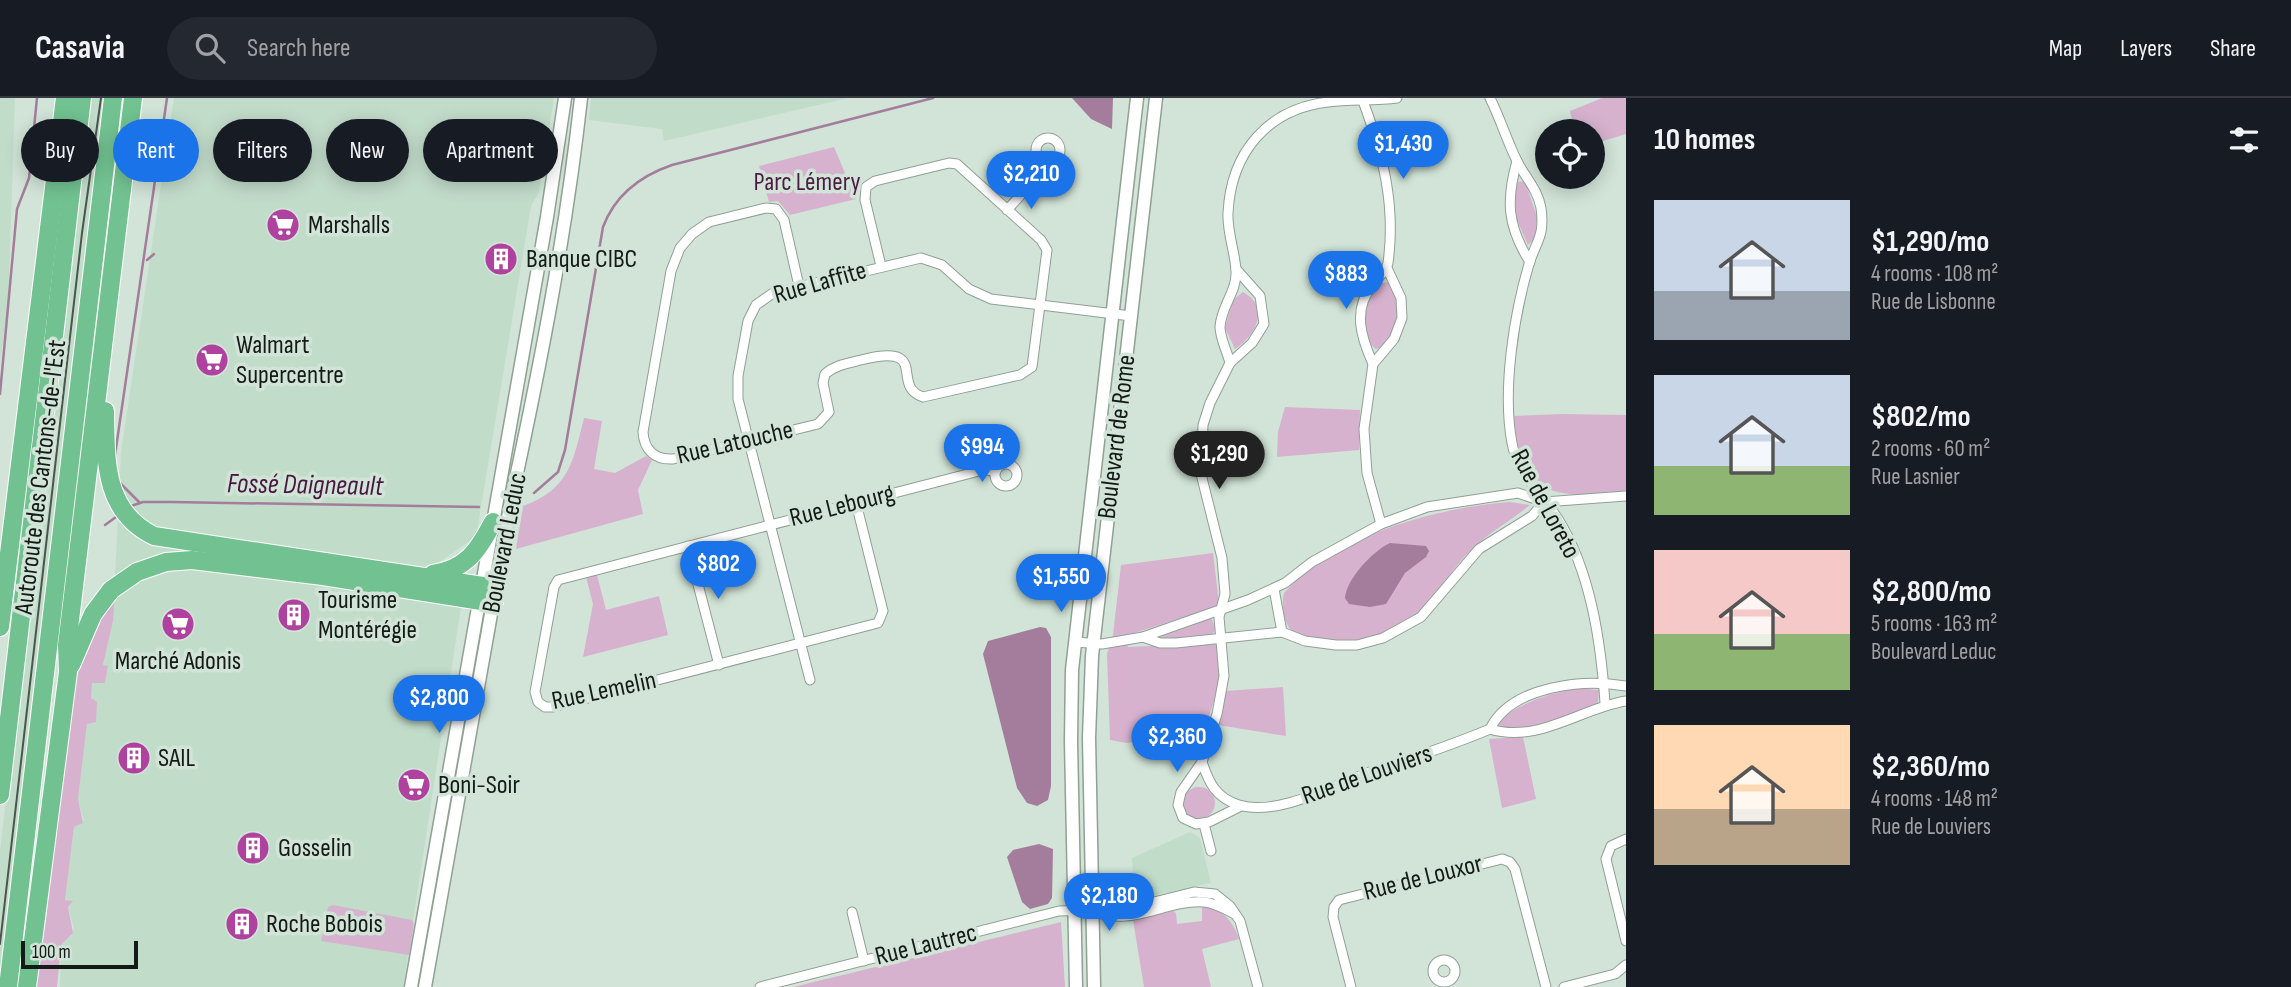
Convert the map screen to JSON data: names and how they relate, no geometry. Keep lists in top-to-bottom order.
{
  "streets": {
    "highway": ["Autoroute des Cantons-de-l'Est"],
    "main road": ["Boulevard de Rome", "Boulevard Leduc"],
    "street": [
      "Rue Laffite",
      "Rue Latouche",
      "Rue de Loreto",
      "Rue Lebourg",
      "Rue Lemelin",
      "Rue de Louviers",
      "Rue de Louxor",
      "Rue Lautrec"
    ]
  },
  "crossings": [
    ["Rue Laffite", "Boulevard de Rome"],
    ["Rue Laffite", "Rue Latouche"],
    ["Rue Laffite", "Rue Lebourg"],
    ["Rue Laffite", "Rue Lemelin"],
    ["Boulevard de Rome", "Rue Lautrec"],
    ["Rue de Loreto", "Rue de Louviers"],
    ["Rue Lebourg", "Rue Lemelin"]
  ],
  "water": ["Fossé Daigneault"],
  "parks": ["Parc Lémery"],
  "places": {
    "supermarket": [
      "Marshalls",
      "Walmart Supercentre",
      "Marché Adonis",
      "Boni-Soir"
    ],
    "building": [
      "Banque CIBC",
      "Tourisme Montérégie",
      "SAIL",
      "Gosselin",
      "Roche Bobois"
    ]
  },
  "scale_bar": "100 m",
  "page": {
    "header": "Casavia",
    "search": "Search here",
    "nav": ["Map", "Layers", "Share"],
    "heading": "10 homes",
    "chip": [
      "Buy",
      "Rent",
      "Filters",
      "New",
      "Apartment"
    ],
    "price": [
      "$1,430",
      "$2,210",
      "$883",
      "$994",
      "$1,290",
      "$802",
      "$1,550",
      "$2,800",
      "$2,360",
      "$2,180"
    ],
    "list": [
      {
        "name": "$1,290/mo",
        "note": "4 rooms · 108 m² · Rue de Lisbonne"
      },
      {
        "name": "$802/mo",
        "note": "2 rooms · 60 m² · Rue Lasnier"
      },
      {
        "name": "$2,800/mo",
        "note": "5 rooms · 163 m² · Boulevard Leduc"
      },
      {
        "name": "$2,360/mo",
        "note": "4 rooms · 148 m² · Rue de Louviers"
      }
    ],
    "scale": "100 m"
  }
}
